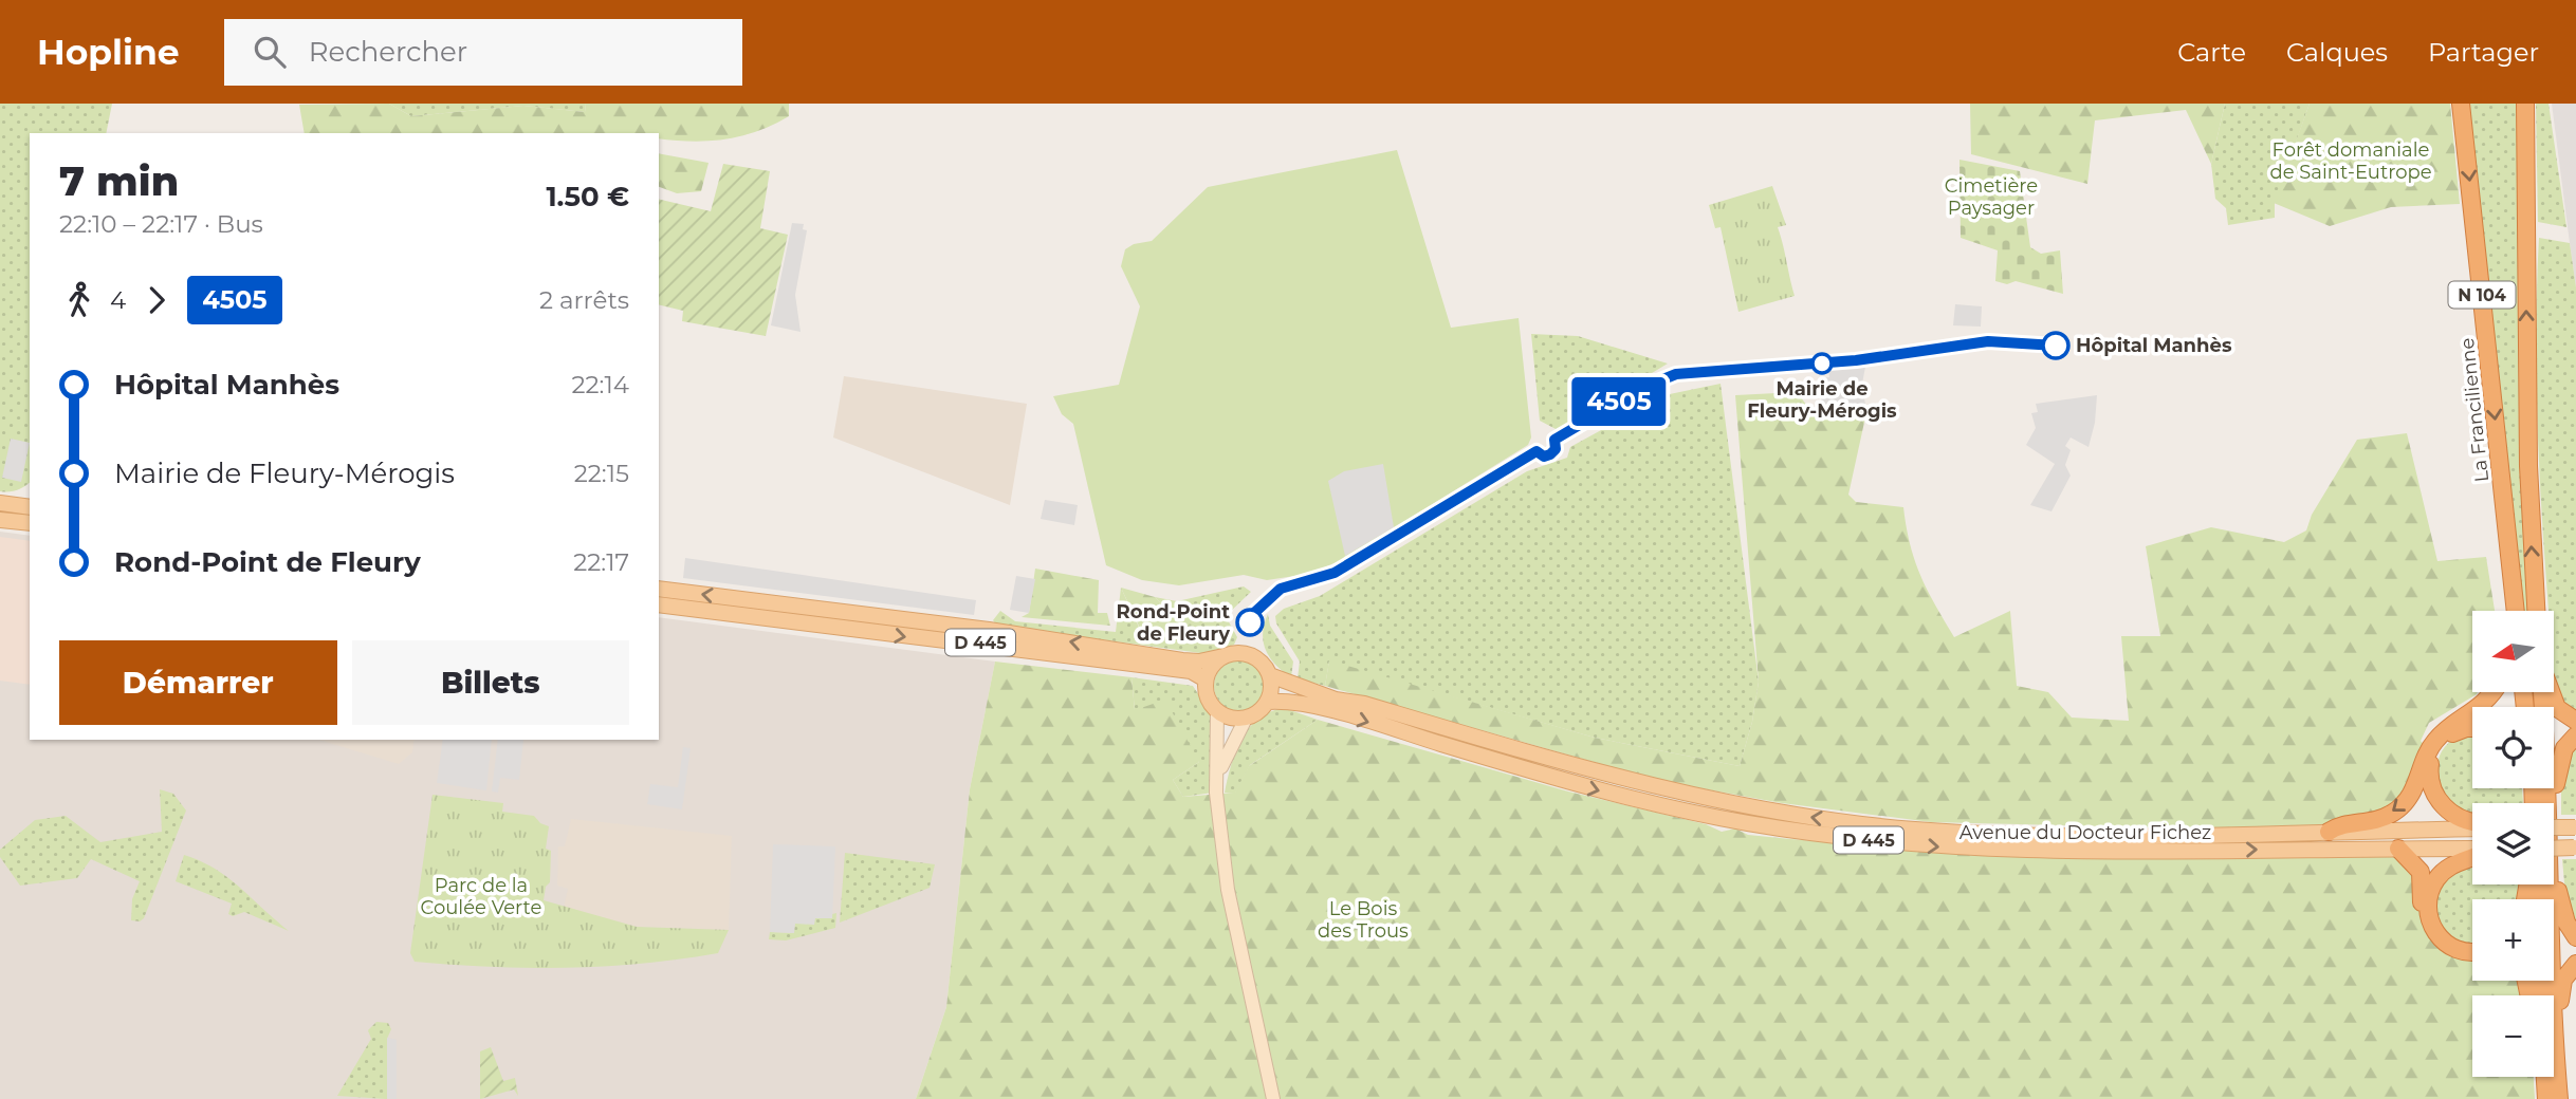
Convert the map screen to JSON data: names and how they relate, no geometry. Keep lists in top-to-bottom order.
{
  "streets": {
    "highway": ["N 104", "La Francilienne"],
    "main road": ["D 445", "Avenue du Docteur Fichez"]
  },
  "crossings": [
    ["D 445", "Avenue du Docteur Fichez"]
  ],
  "parks": [
    "Forêt domaniale de Saint-Eutrope",
    "Cimetière Paysager",
    "Parc de la Coulée Verte",
    "Le Bois des Trous"
  ],
  "places": ["Hôpital Manhès", "Mairie de Fleury-Mérogis", "Rond-Point de Fleury"],
  "lines": ["bus line 4505"],
  "north": "left",
  "page": {
    "header": "Hopline",
    "search": "Rechercher",
    "nav": ["Carte", "Calques", "Partager"],
    "on_map": "4505",
    "heading": ["7 min", "22:10 – 22:17 · Bus", "1.50 €"],
    "legs": ["4", "4505", "2 arrêts"],
    "list": [
      {
        "name": "Hôpital Manhès",
        "value": "22:14"
      },
      {
        "name": "Mairie de Fleury-Mérogis",
        "value": "22:15"
      },
      {
        "name": "Rond-Point de Fleury",
        "value": "22:17"
      }
    ],
    "map_buttons": ["+", "−"],
    "buttons": ["Démarrer", "Billets"]
  }
}
